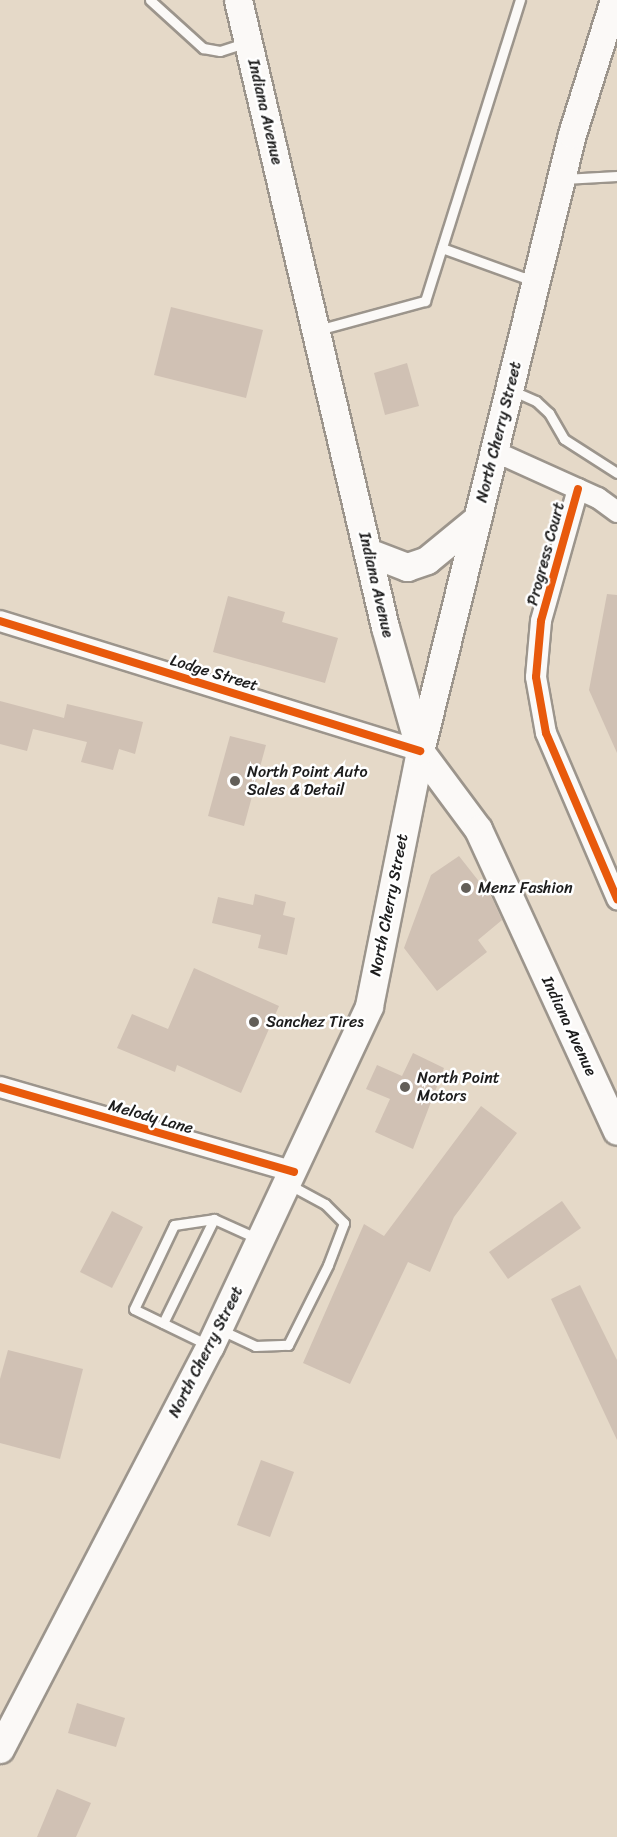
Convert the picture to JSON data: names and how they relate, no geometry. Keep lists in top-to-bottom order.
{
  "streets": {
    "main road": ["Indiana Avenue", "North Cherry Street"],
    "street": ["Progress Court", "Lodge Street", "Melody Lane"]
  },
  "crossings": [
    ["Indiana Avenue", "North Cherry Street"],
    ["Indiana Avenue", "Lodge Street"],
    ["North Cherry Street", "Lodge Street"],
    ["North Cherry Street", "Melody Lane"]
  ],
  "places": [
    "North Point Auto Sales & Detail",
    "Menz Fashion",
    "Sanchez Tires",
    "North Point Motors"
  ]
}
